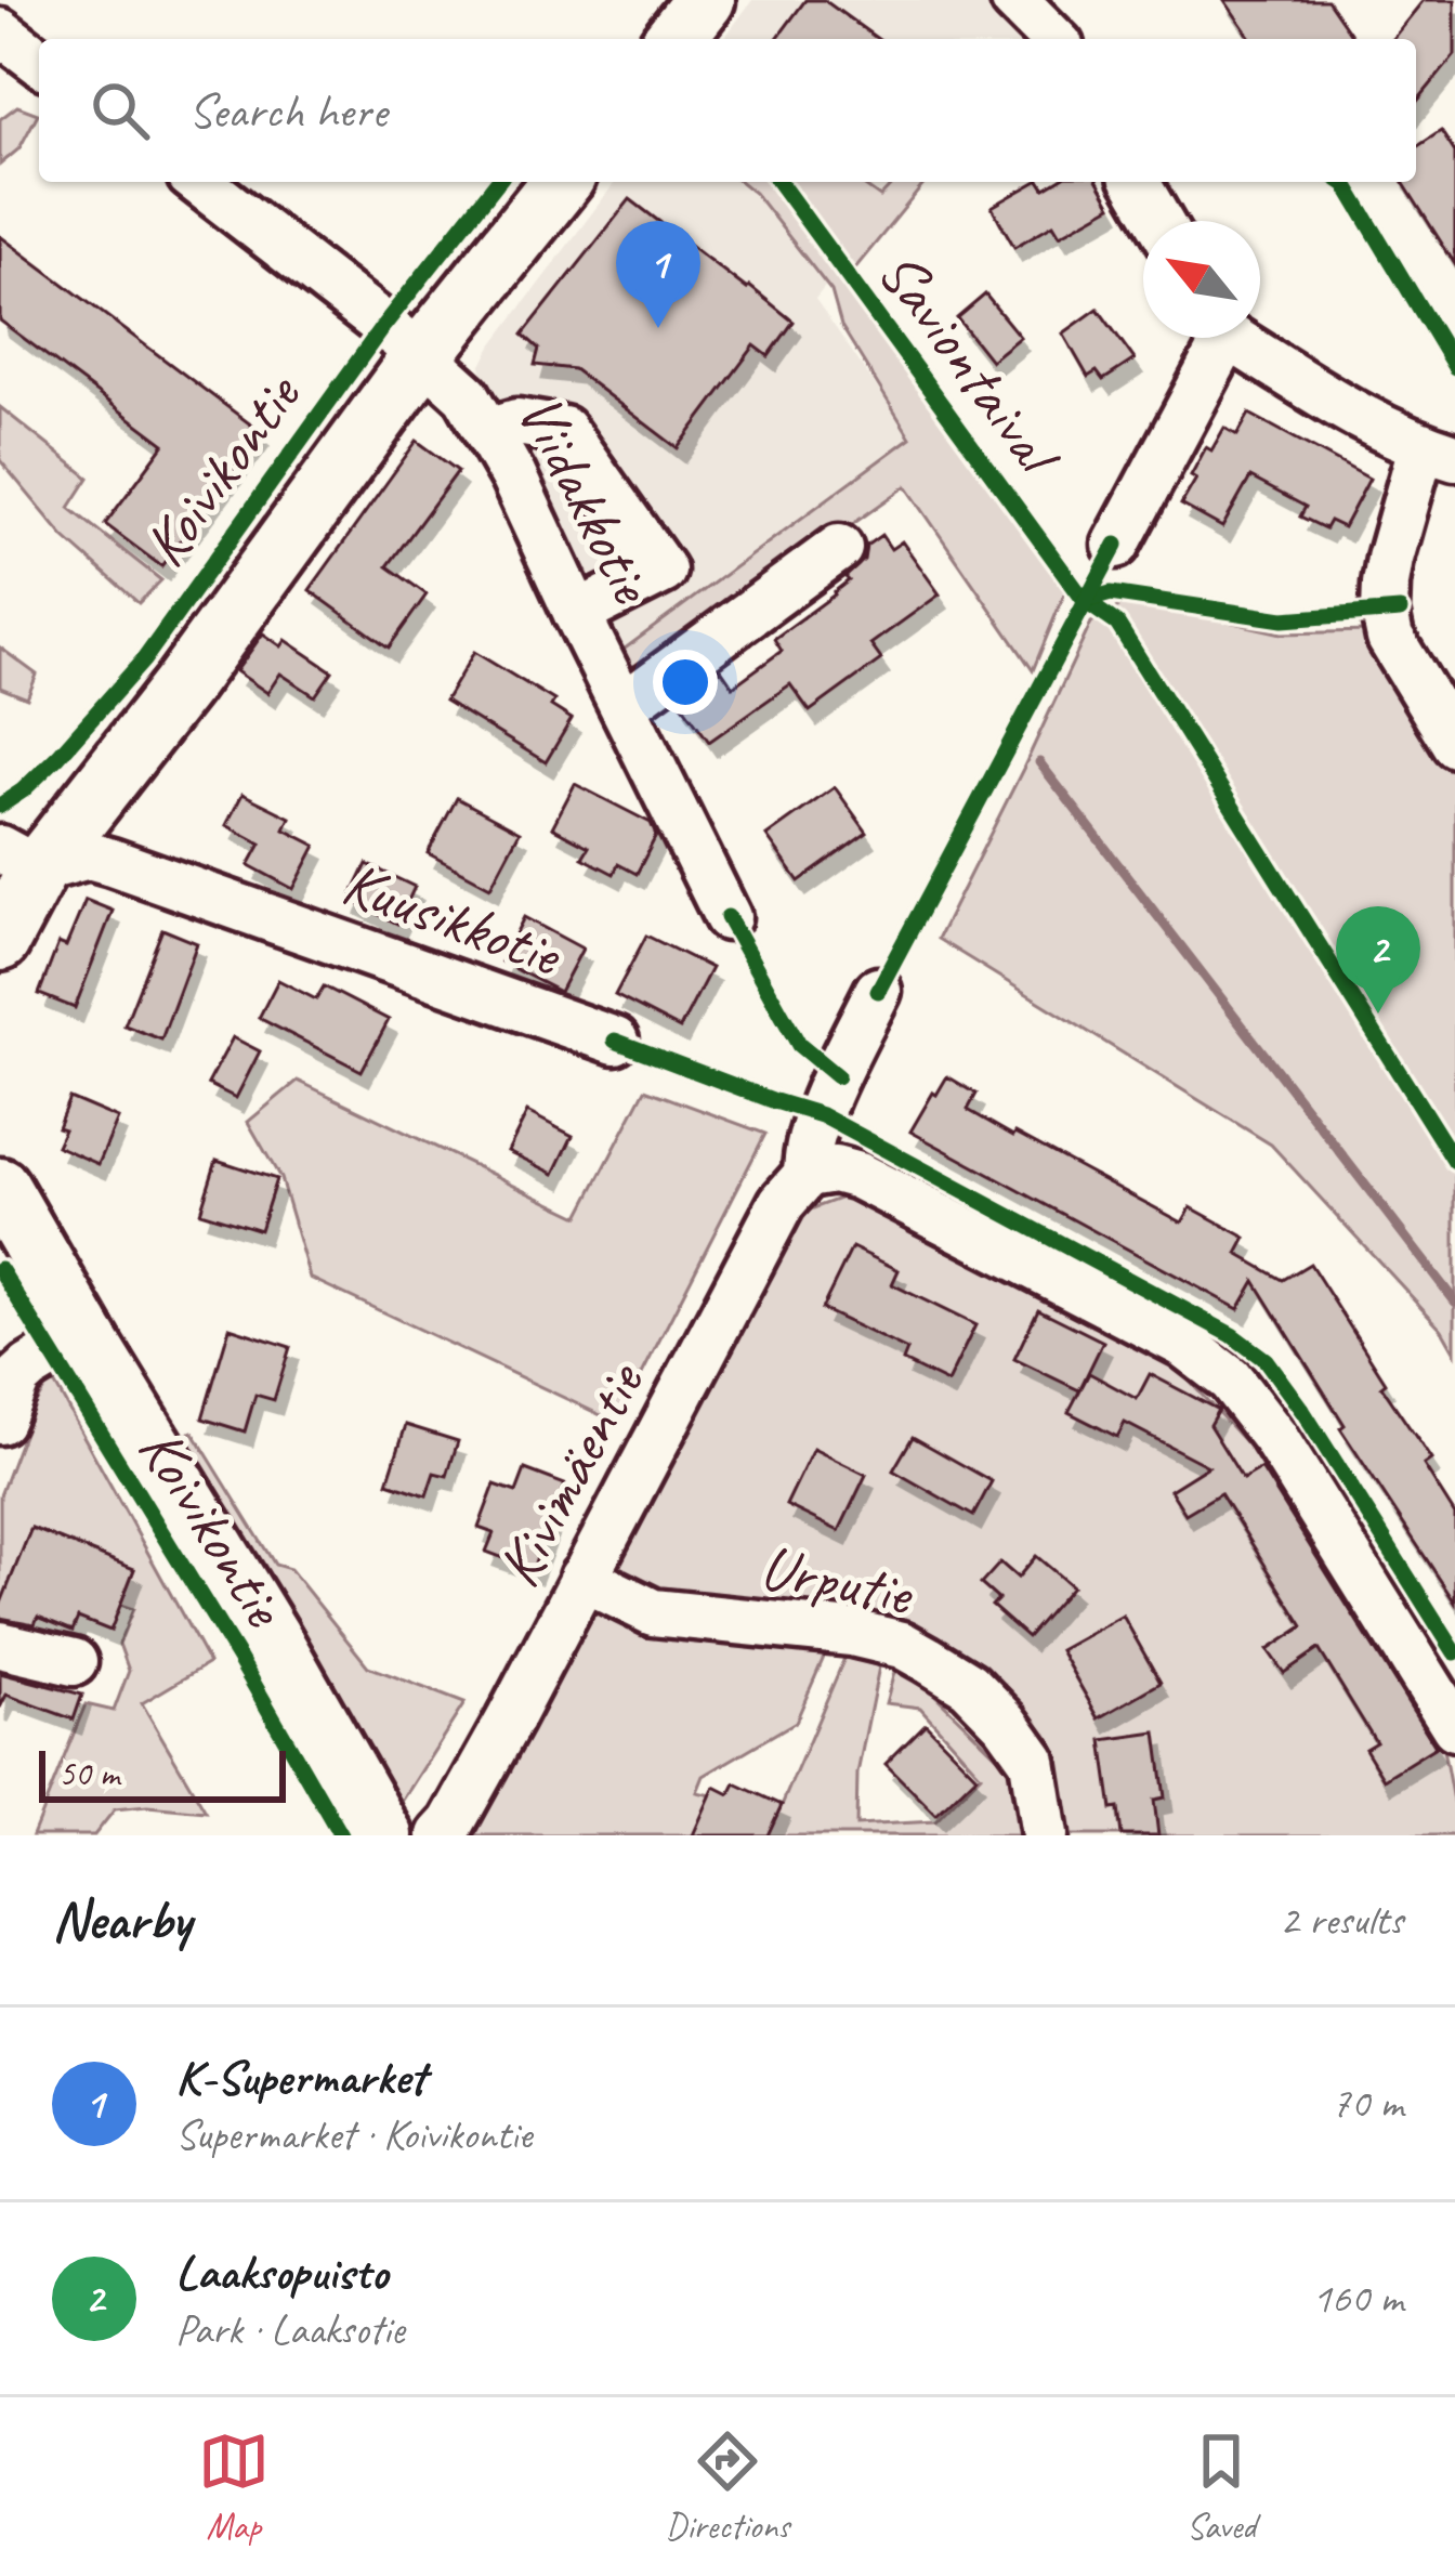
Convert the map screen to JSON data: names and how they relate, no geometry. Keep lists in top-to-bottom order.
{
  "streets": {
    "main road": ["Koivikontie"],
    "street": [
      "Viidakkotie",
      "Kuusikkotie",
      "Kivimäentie",
      "Urputie"
    ],
    "cycle path": ["Saviontaival"]
  },
  "crossings": [
    ["Koivikontie", "Viidakkotie"],
    ["Koivikontie", "Kuusikkotie"],
    ["Kivimäentie", "Urputie"]
  ],
  "scale_bar": "50 m",
  "north": "top left",
  "page": {
    "search": "Search here",
    "pins": ["1", "2"],
    "scale": "50 m",
    "heading": ["Nearby", "2 results"],
    "list": [
      {
        "mark": "1",
        "name": "K-Supermarket",
        "note": "Supermarket · Koivikontie",
        "value": "70 m"
      },
      {
        "mark": "2",
        "name": "Laaksopuisto",
        "note": "Park · Laaksotie",
        "value": "160 m"
      }
    ],
    "nav": ["Map", "Directions", "Saved"]
  }
}
